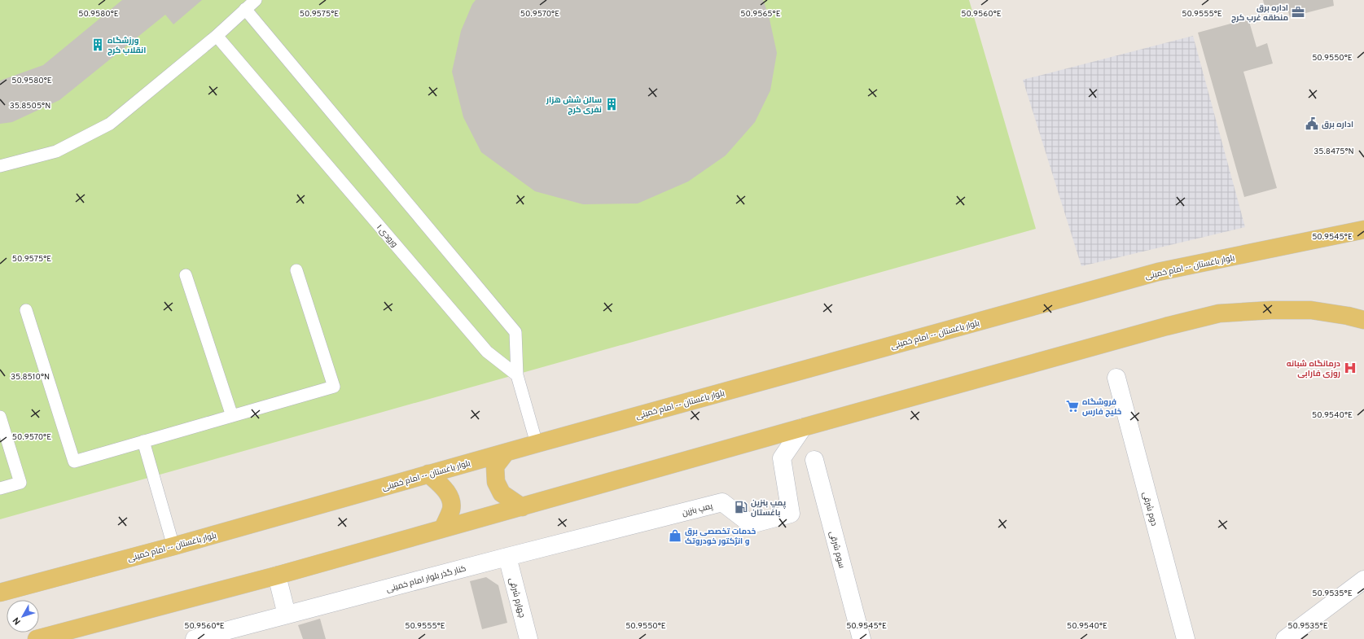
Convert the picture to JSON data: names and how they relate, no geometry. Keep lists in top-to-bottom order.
{
  "streets": {
    "main road": ["بلوار باغستان -- امام خمینی"],
    "street": [
      "پمپ بنزین",
      "دوم شرقی",
      "سوم شرقی",
      "کنار گذر بلوار امام خمینی",
      "چهارم شرقی"
    ],
    "lane": ["ورودی ۱"]
  },
  "crossings": [
    ["پمپ بنزین", "کنار گذر بلوار امام خمینی"],
    ["کنار گذر بلوار امام خمینی", "چهارم شرقی"]
  ],
  "places": {
    "office": ["اداره برق منطقه غرب کرج"],
    "building": ["ورزشگاه انقلاب کرج", "سالن شش هزار نفری کرج"],
    "public building": ["اداره برق"],
    "hospital": ["درمانگاه شبانه روزی فارابی"],
    "supermarket": ["فروشگاه خلیج فارس"],
    "fuel station": ["پمپ بنزین باغستان"],
    "shop": ["خدمات تخصصی برق و انژکتور خودروتک"]
  },
  "north": "bottom left",
  "coordinates": [
    "50.9580°E",
    "50.9575°E",
    "50.9570°E",
    "50.9565°E",
    "50.9560°E",
    "50.9555°E",
    "50.9550°E",
    "35.8505°N",
    "35.8475°N",
    "50.9545°E",
    "35.8510°N",
    "50.9540°E",
    "50.9535°E"
  ]
}
